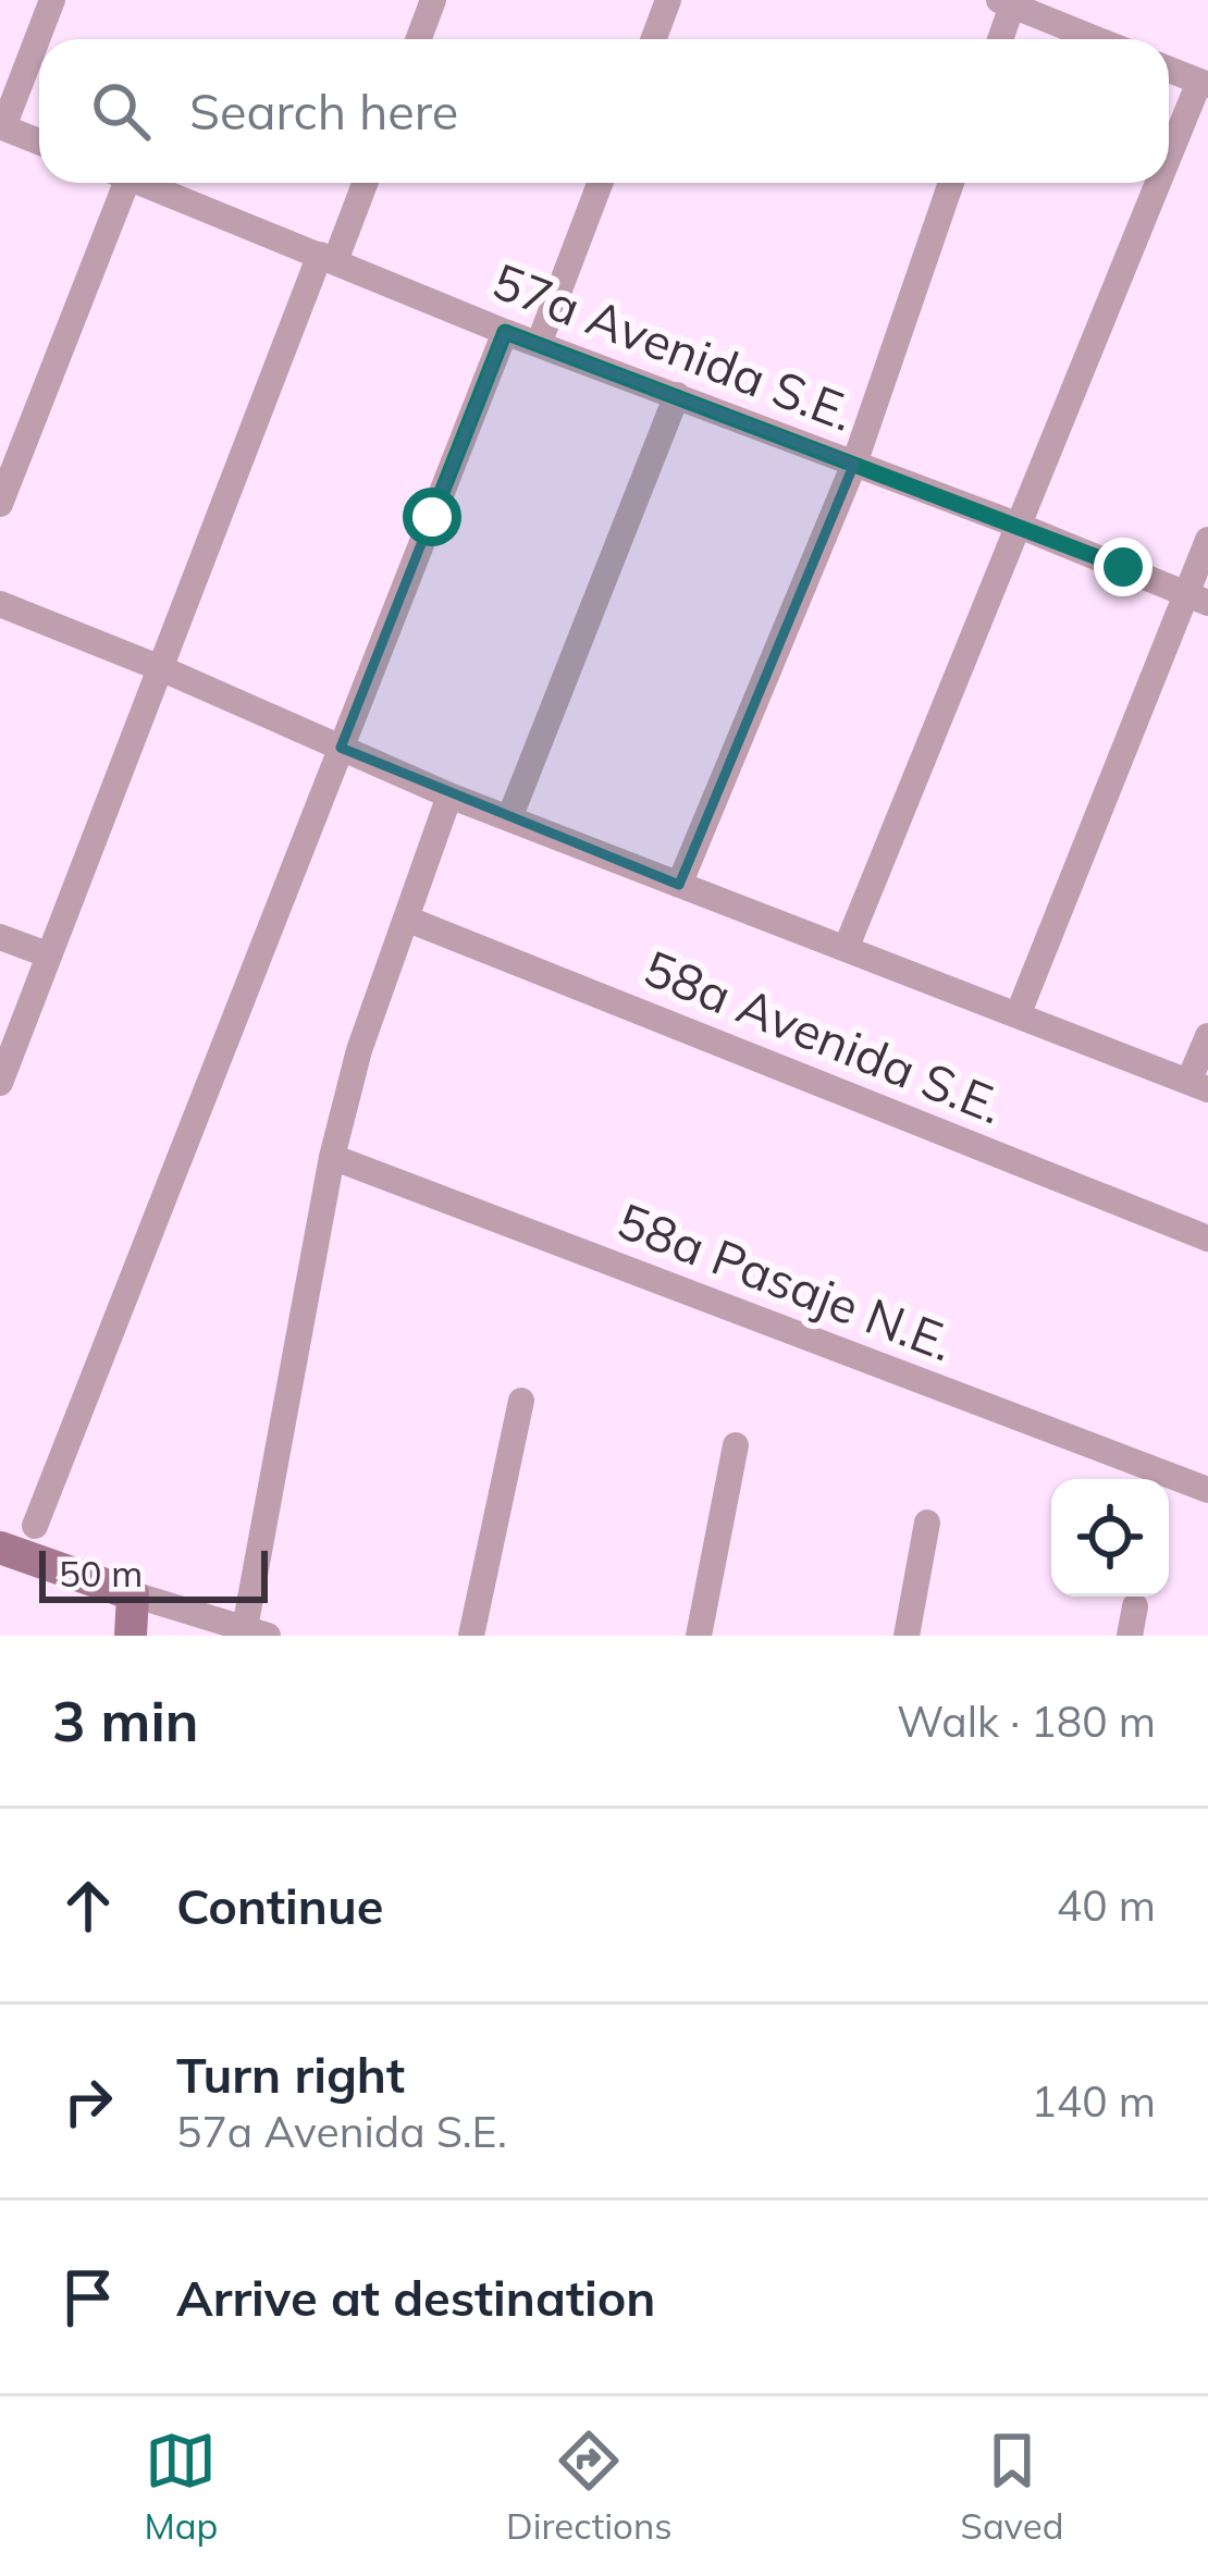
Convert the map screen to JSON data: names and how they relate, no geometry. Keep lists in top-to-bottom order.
{
  "streets": {
    "street": ["57a Avenida S.E.", "58a Avenida S.E.", "58a Pasaje N.E."]
  },
  "scale_bar": "50 m",
  "page": {
    "search": "Search here",
    "scale": "50 m",
    "heading": ["3 min", "Walk · 180 m"],
    "list": [
      ["Continue", "40 m"],
      ["Turn right", "57a Avenida S.E.", "140 m"],
      "Arrive at destination"
    ],
    "nav": ["Map", "Directions", "Saved"]
  }
}
